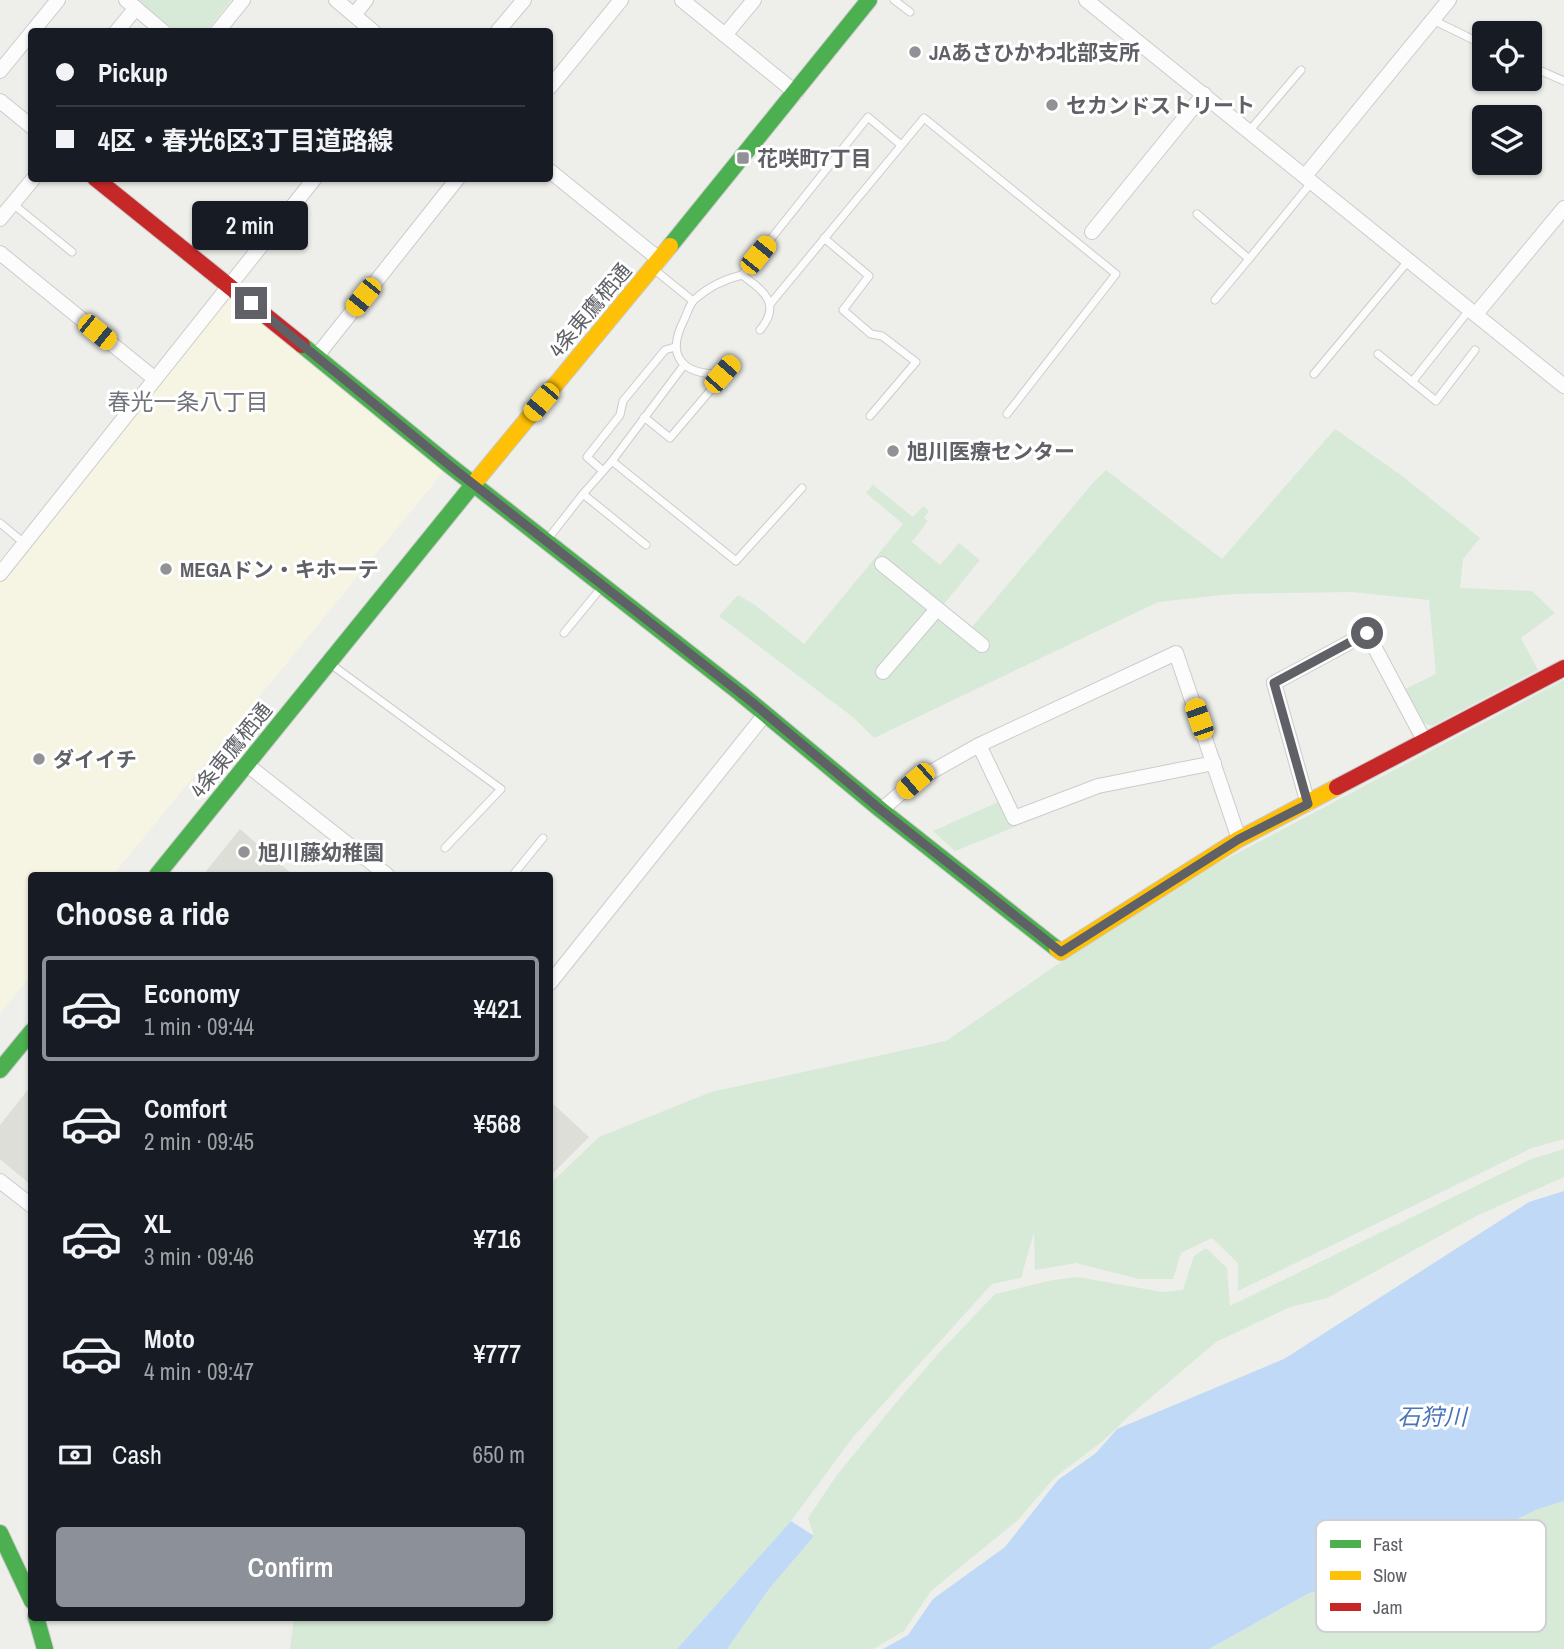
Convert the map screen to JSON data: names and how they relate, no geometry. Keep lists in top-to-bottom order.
{
  "streets": {
    "main road": ["4条東鷹栖通"]
  },
  "districts": ["春光一条八丁目"],
  "water": ["石狩川"],
  "places": {
    "other": [
      "JAあさひかわ北部支所",
      "セカンドストリート",
      "旭川医療センター",
      "MEGAドン・キホーテ",
      "ダイイチ",
      "旭川藤幼稚園"
    ],
    "transit": ["花咲町7丁目"]
  },
  "legend": ["Fast", "Slow", "Jam"],
  "page": {
    "banner": ["Pickup", "4区・春光6区3丁目道路線"],
    "bubble": "2 min",
    "heading": "Choose a ride",
    "list": [
      {
        "name": "Economy",
        "note": "1 min · 09:44",
        "value": "¥421"
      },
      {
        "name": "Comfort",
        "note": "2 min · 09:45",
        "value": "¥568"
      },
      {
        "name": "XL",
        "note": "3 min · 09:46",
        "value": "¥716"
      },
      {
        "name": "Moto",
        "note": "4 min · 09:47",
        "value": "¥777"
      }
    ],
    "pay": ["Cash", "650 m"],
    "buttons": "Confirm"
  }
}
